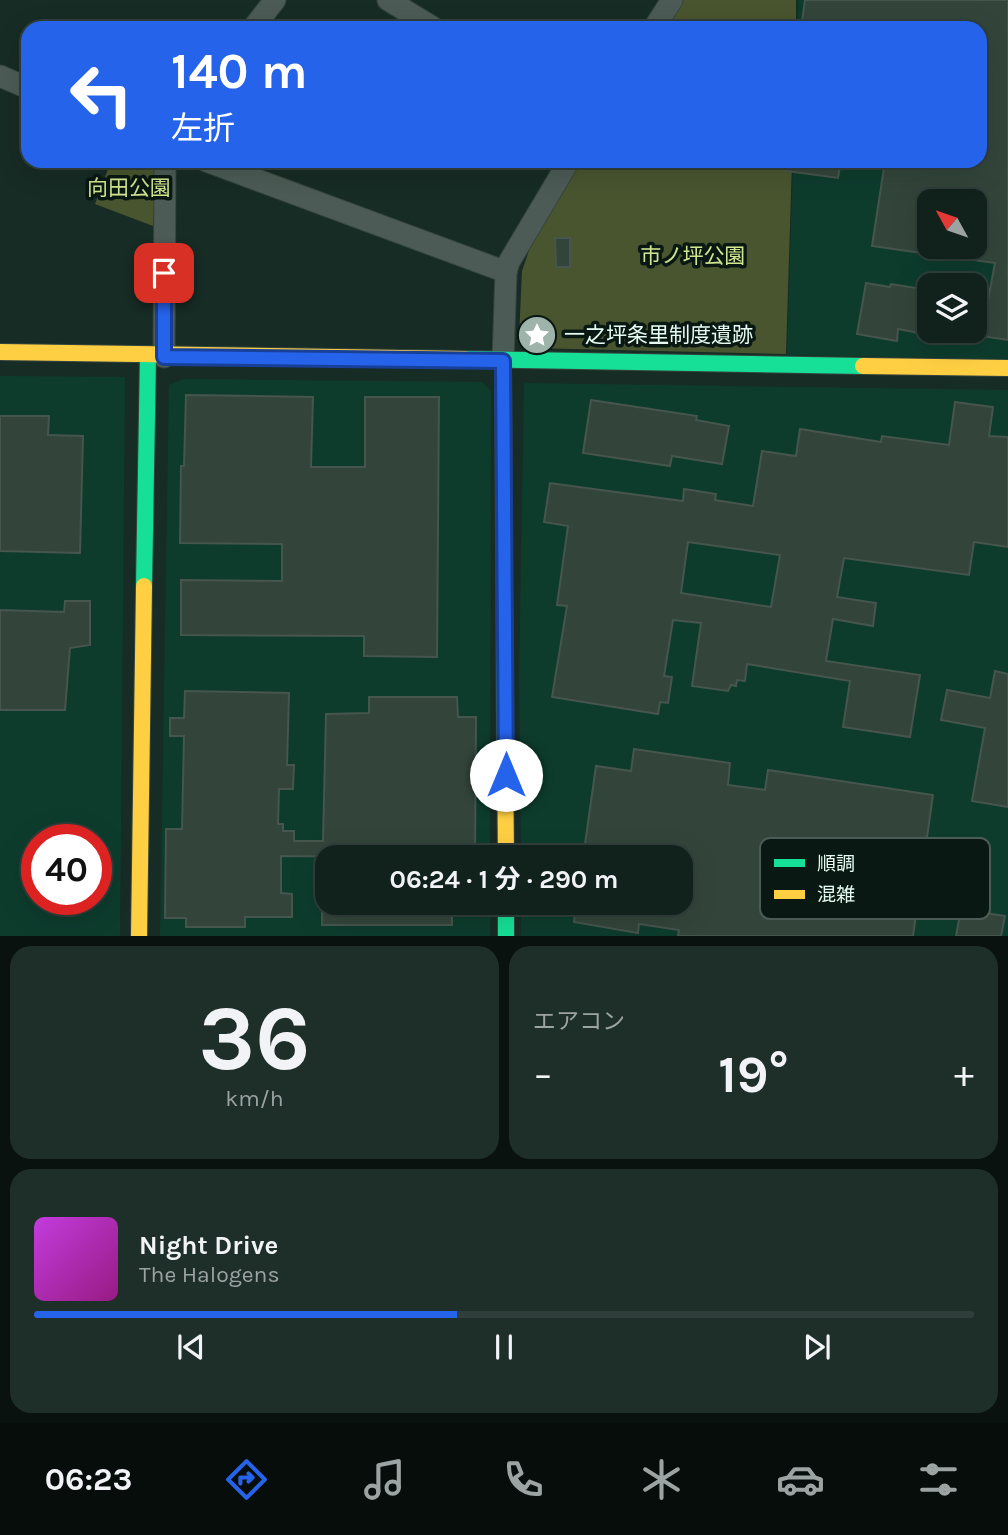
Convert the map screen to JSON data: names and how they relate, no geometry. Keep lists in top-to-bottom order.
{
  "parks": ["向田公園", "市ノ坪公園"],
  "places": {
    "place": ["一之坪条里制度遺跡"]
  },
  "legend": ["順調", "混雑"],
  "north": "top left",
  "page": {
    "turn": ["140 m", "左折"],
    "limit": "40",
    "trip": "06:24 · 1 分 · 290 m",
    "tile": [
      ["36", "km/h"],
      "エアコン"
    ],
    "heat": ["−", "19°", "+"],
    "song": ["Night Drive", "The Halogens"],
    "tabs": "06:23"
  }
}
